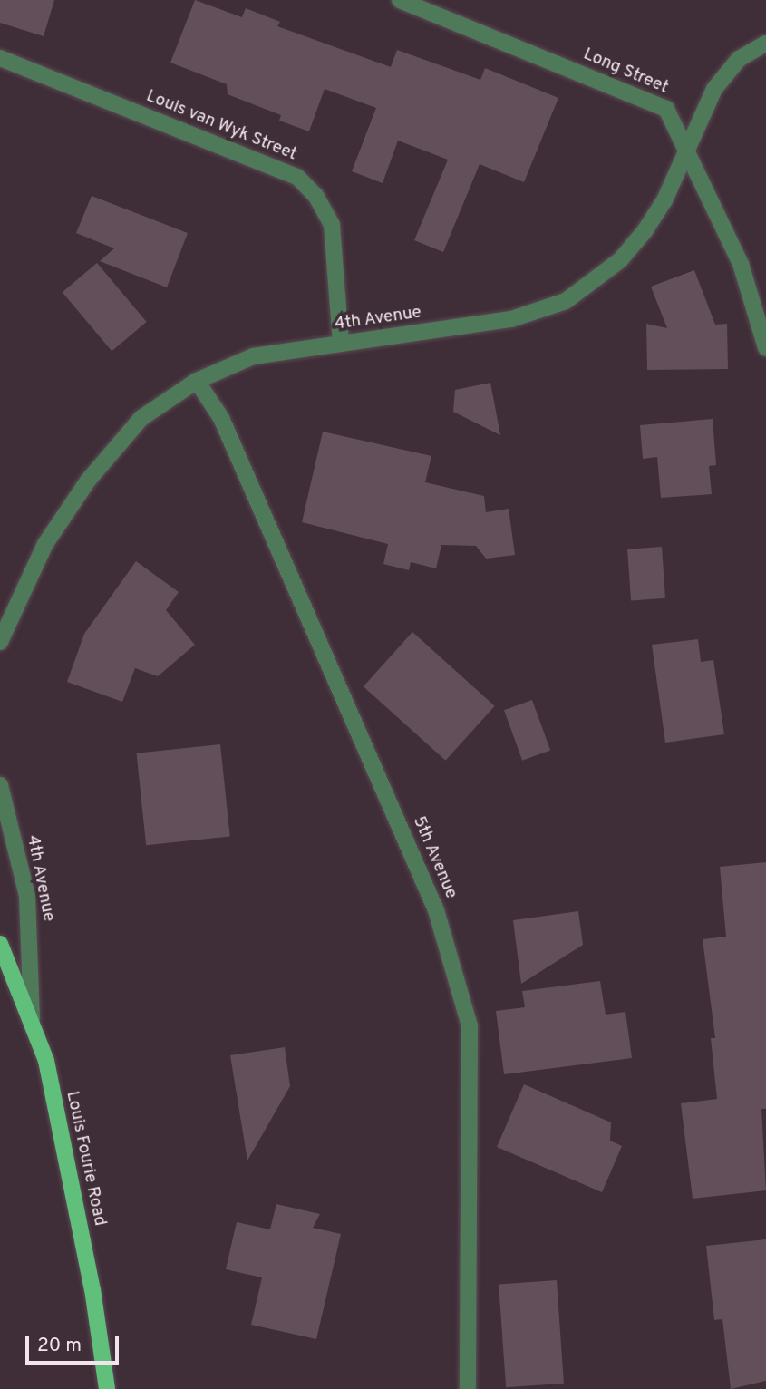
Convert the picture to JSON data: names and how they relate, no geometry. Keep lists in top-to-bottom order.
{
  "streets": {
    "main road": ["Louis Fourie Road"],
    "street": [
      "Long Street",
      "Louis van Wyk Street",
      "4th Avenue",
      "5th Avenue"
    ]
  },
  "crossings": [
    ["Long Street", "4th Avenue"],
    ["Louis van Wyk Street", "4th Avenue"],
    ["4th Avenue", "5th Avenue"],
    ["4th Avenue", "Louis Fourie Road"]
  ],
  "scale_bar": "20 m"
}
